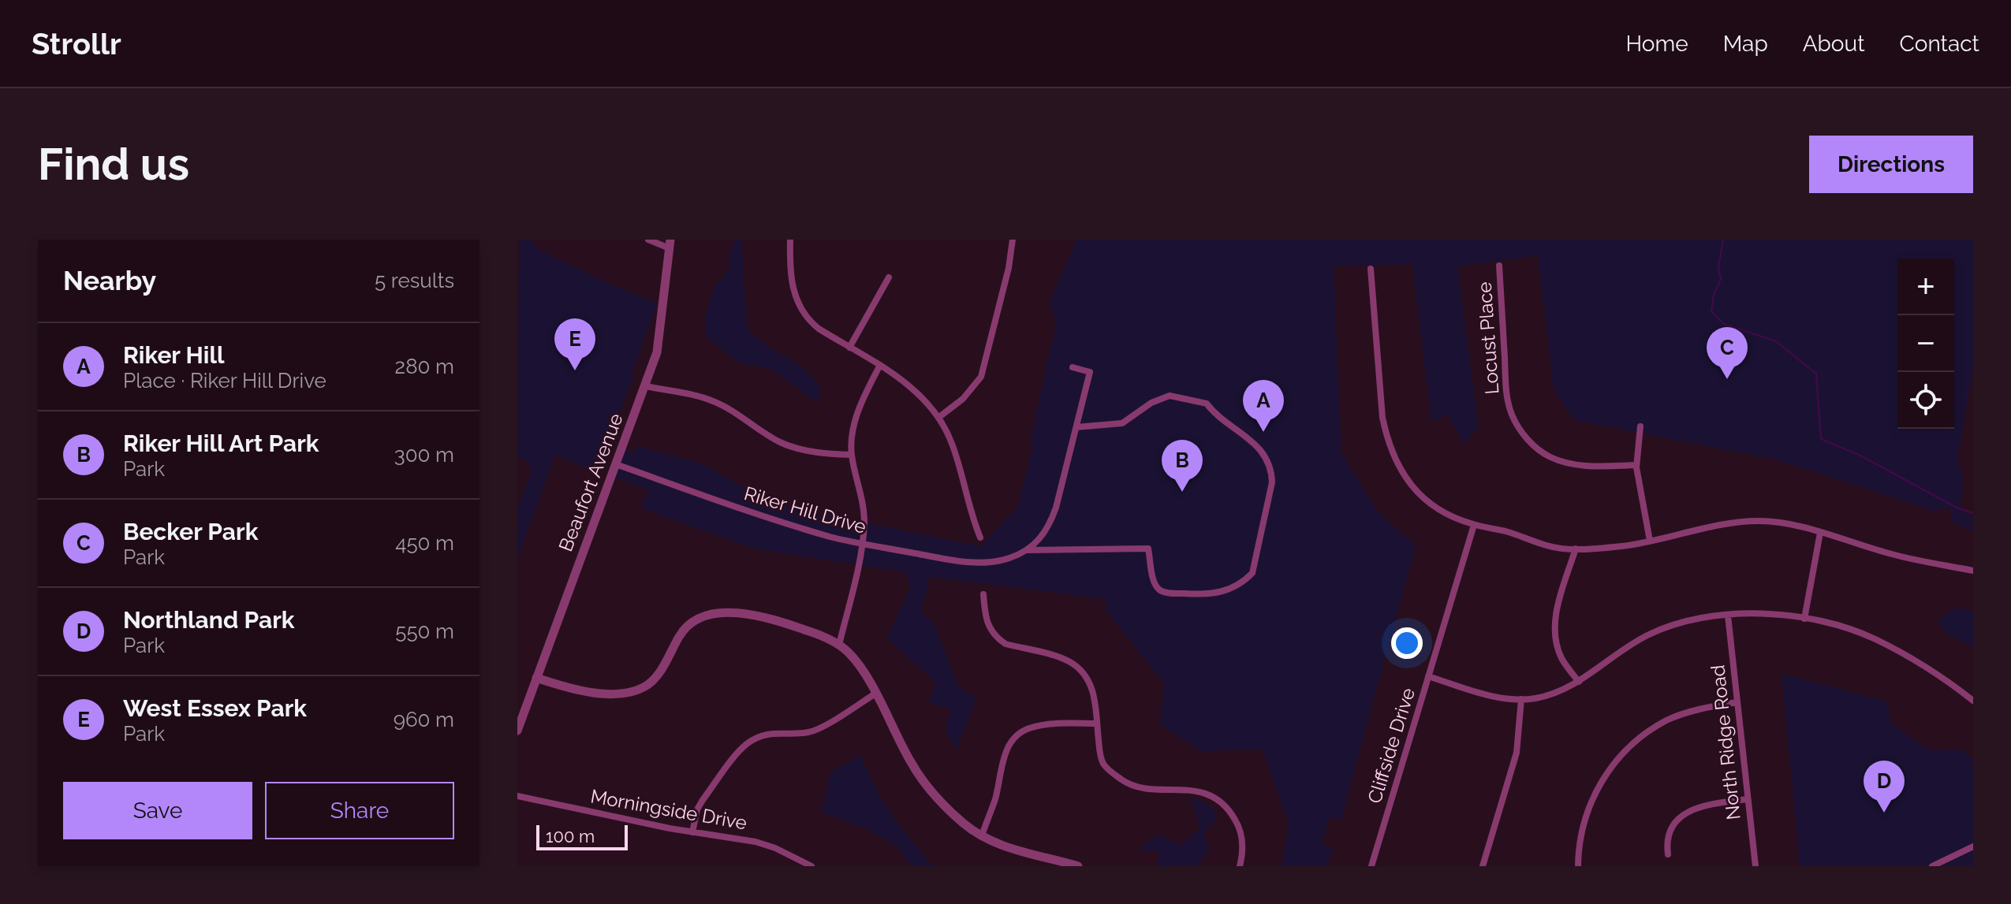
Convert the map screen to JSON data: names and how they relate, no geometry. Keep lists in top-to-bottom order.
{
  "streets": {
    "street": [
      "Locust Place",
      "Beaufort Avenue",
      "Riker Hill Drive",
      "North Ridge Road",
      "Cliffside Drive",
      "Morningside Drive"
    ]
  },
  "crossings": [
    ["Beaufort Avenue", "Riker Hill Drive"]
  ],
  "scale_bar": "100 m",
  "page": {
    "header": "Strollr",
    "nav": [
      "Home",
      "Map",
      "About",
      "Contact"
    ],
    "buttons": [
      "Directions",
      ["Save", "Share"]
    ],
    "title": "Find us",
    "heading": ["Nearby", "5 results"],
    "map_buttons": ["+", "−"],
    "pins": [
      "E",
      "C",
      "A",
      "B",
      "D"
    ],
    "list": [
      {
        "mark": "A",
        "name": "Riker Hill",
        "note": "Place · Riker Hill Drive",
        "value": "280 m"
      },
      {
        "mark": "B",
        "name": "Riker Hill Art Park",
        "note": "Park",
        "value": "300 m"
      },
      {
        "mark": "C",
        "name": "Becker Park",
        "note": "Park",
        "value": "450 m"
      },
      {
        "mark": "D",
        "name": "Northland Park",
        "note": "Park",
        "value": "550 m"
      },
      {
        "mark": "E",
        "name": "West Essex Park",
        "note": "Park",
        "value": "960 m"
      }
    ],
    "scale": "100 m"
  }
}
